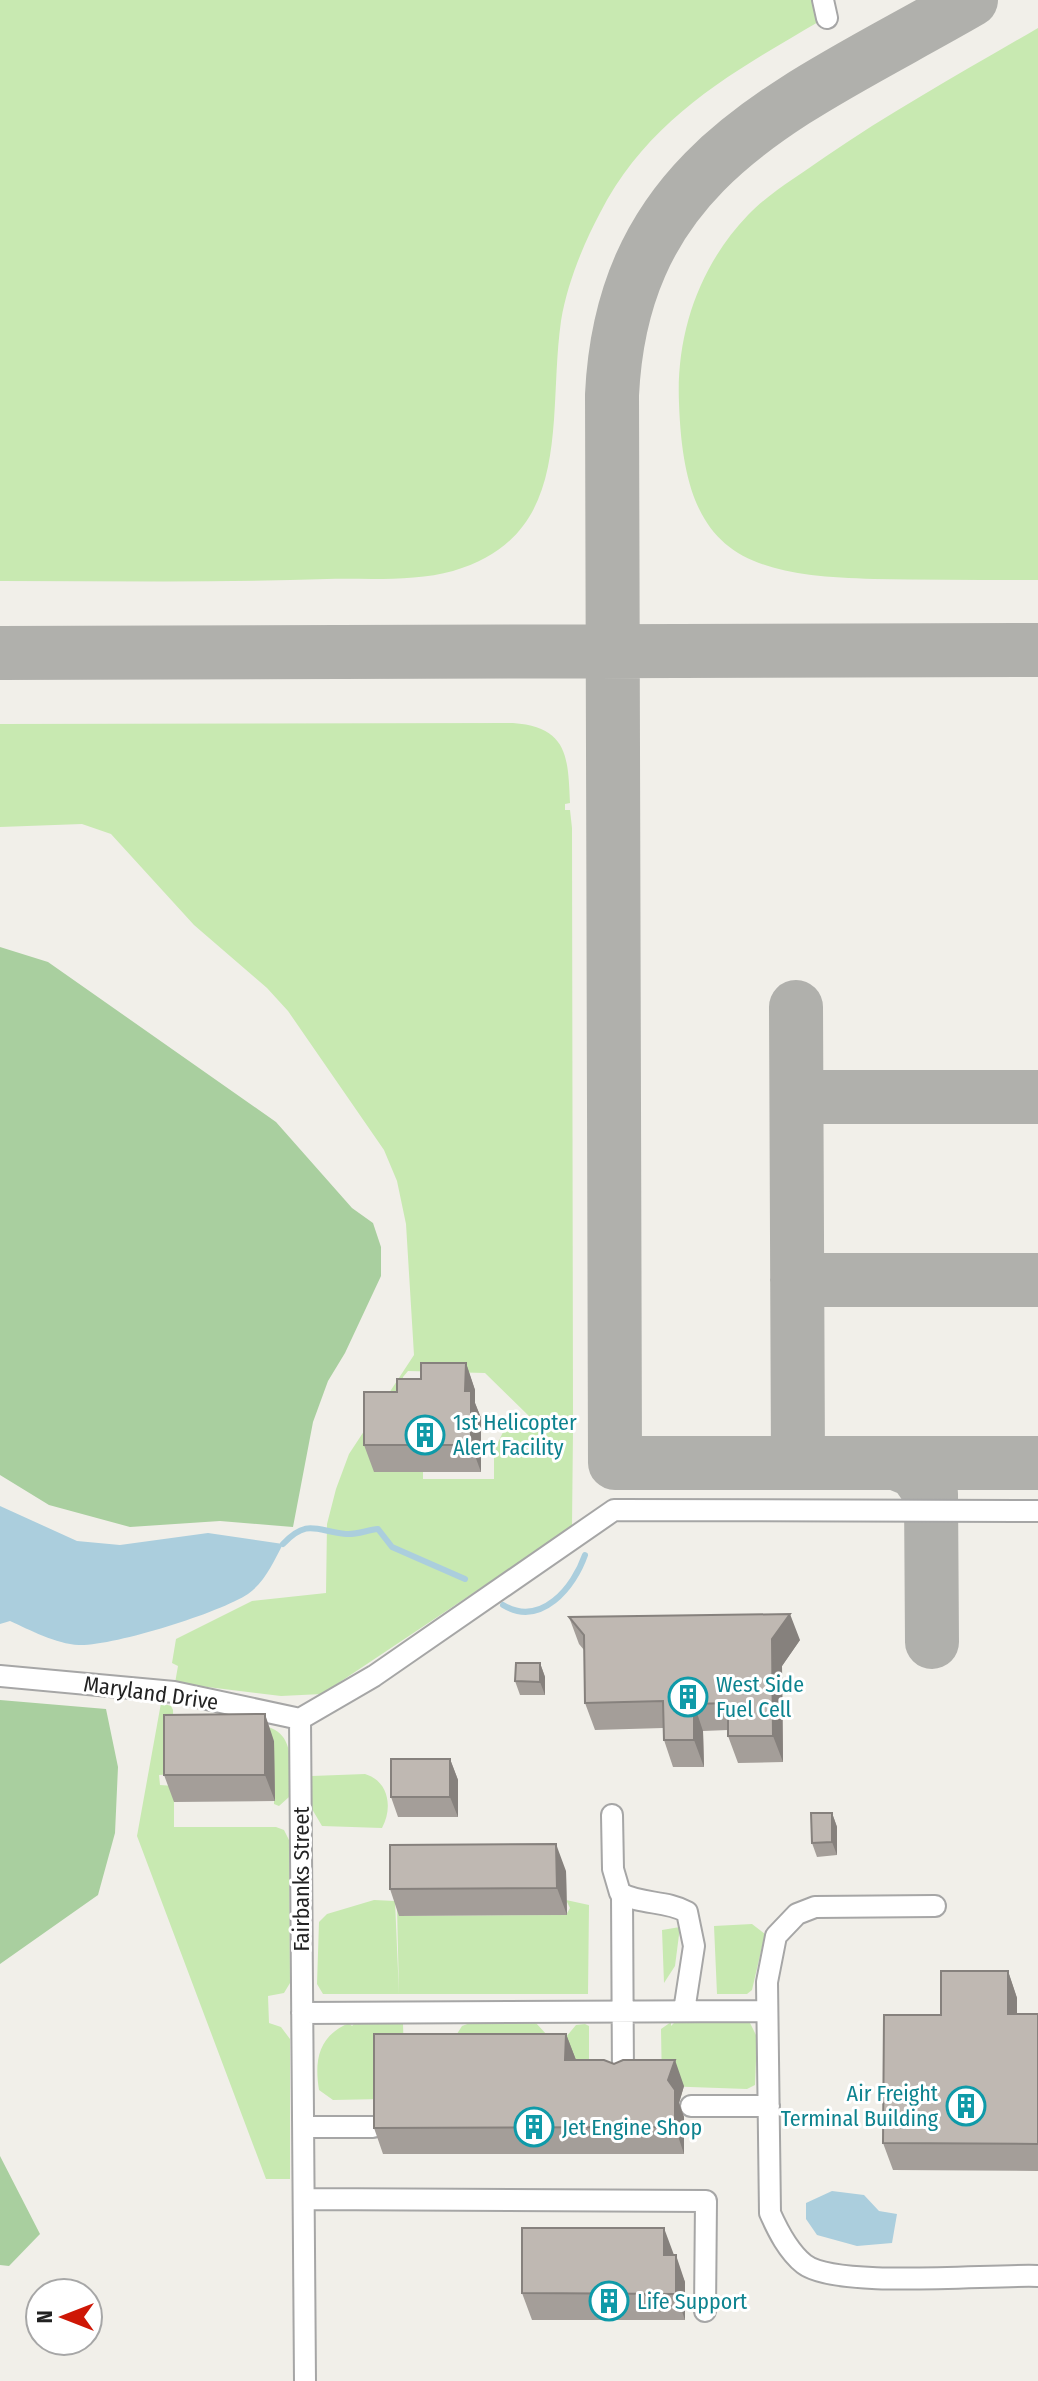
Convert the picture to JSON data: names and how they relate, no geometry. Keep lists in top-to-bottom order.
{
  "streets": {
    "street": ["Maryland Drive", "Fairbanks Street"]
  },
  "crossings": [
    ["Maryland Drive", "Fairbanks Street"]
  ],
  "places": {
    "building": [
      "1st Helicopter Alert Facility",
      "West Side Fuel Cell",
      "Air Freight Terminal Building",
      "Jet Engine Shop",
      "Life Support"
    ]
  },
  "north": "left"
}
